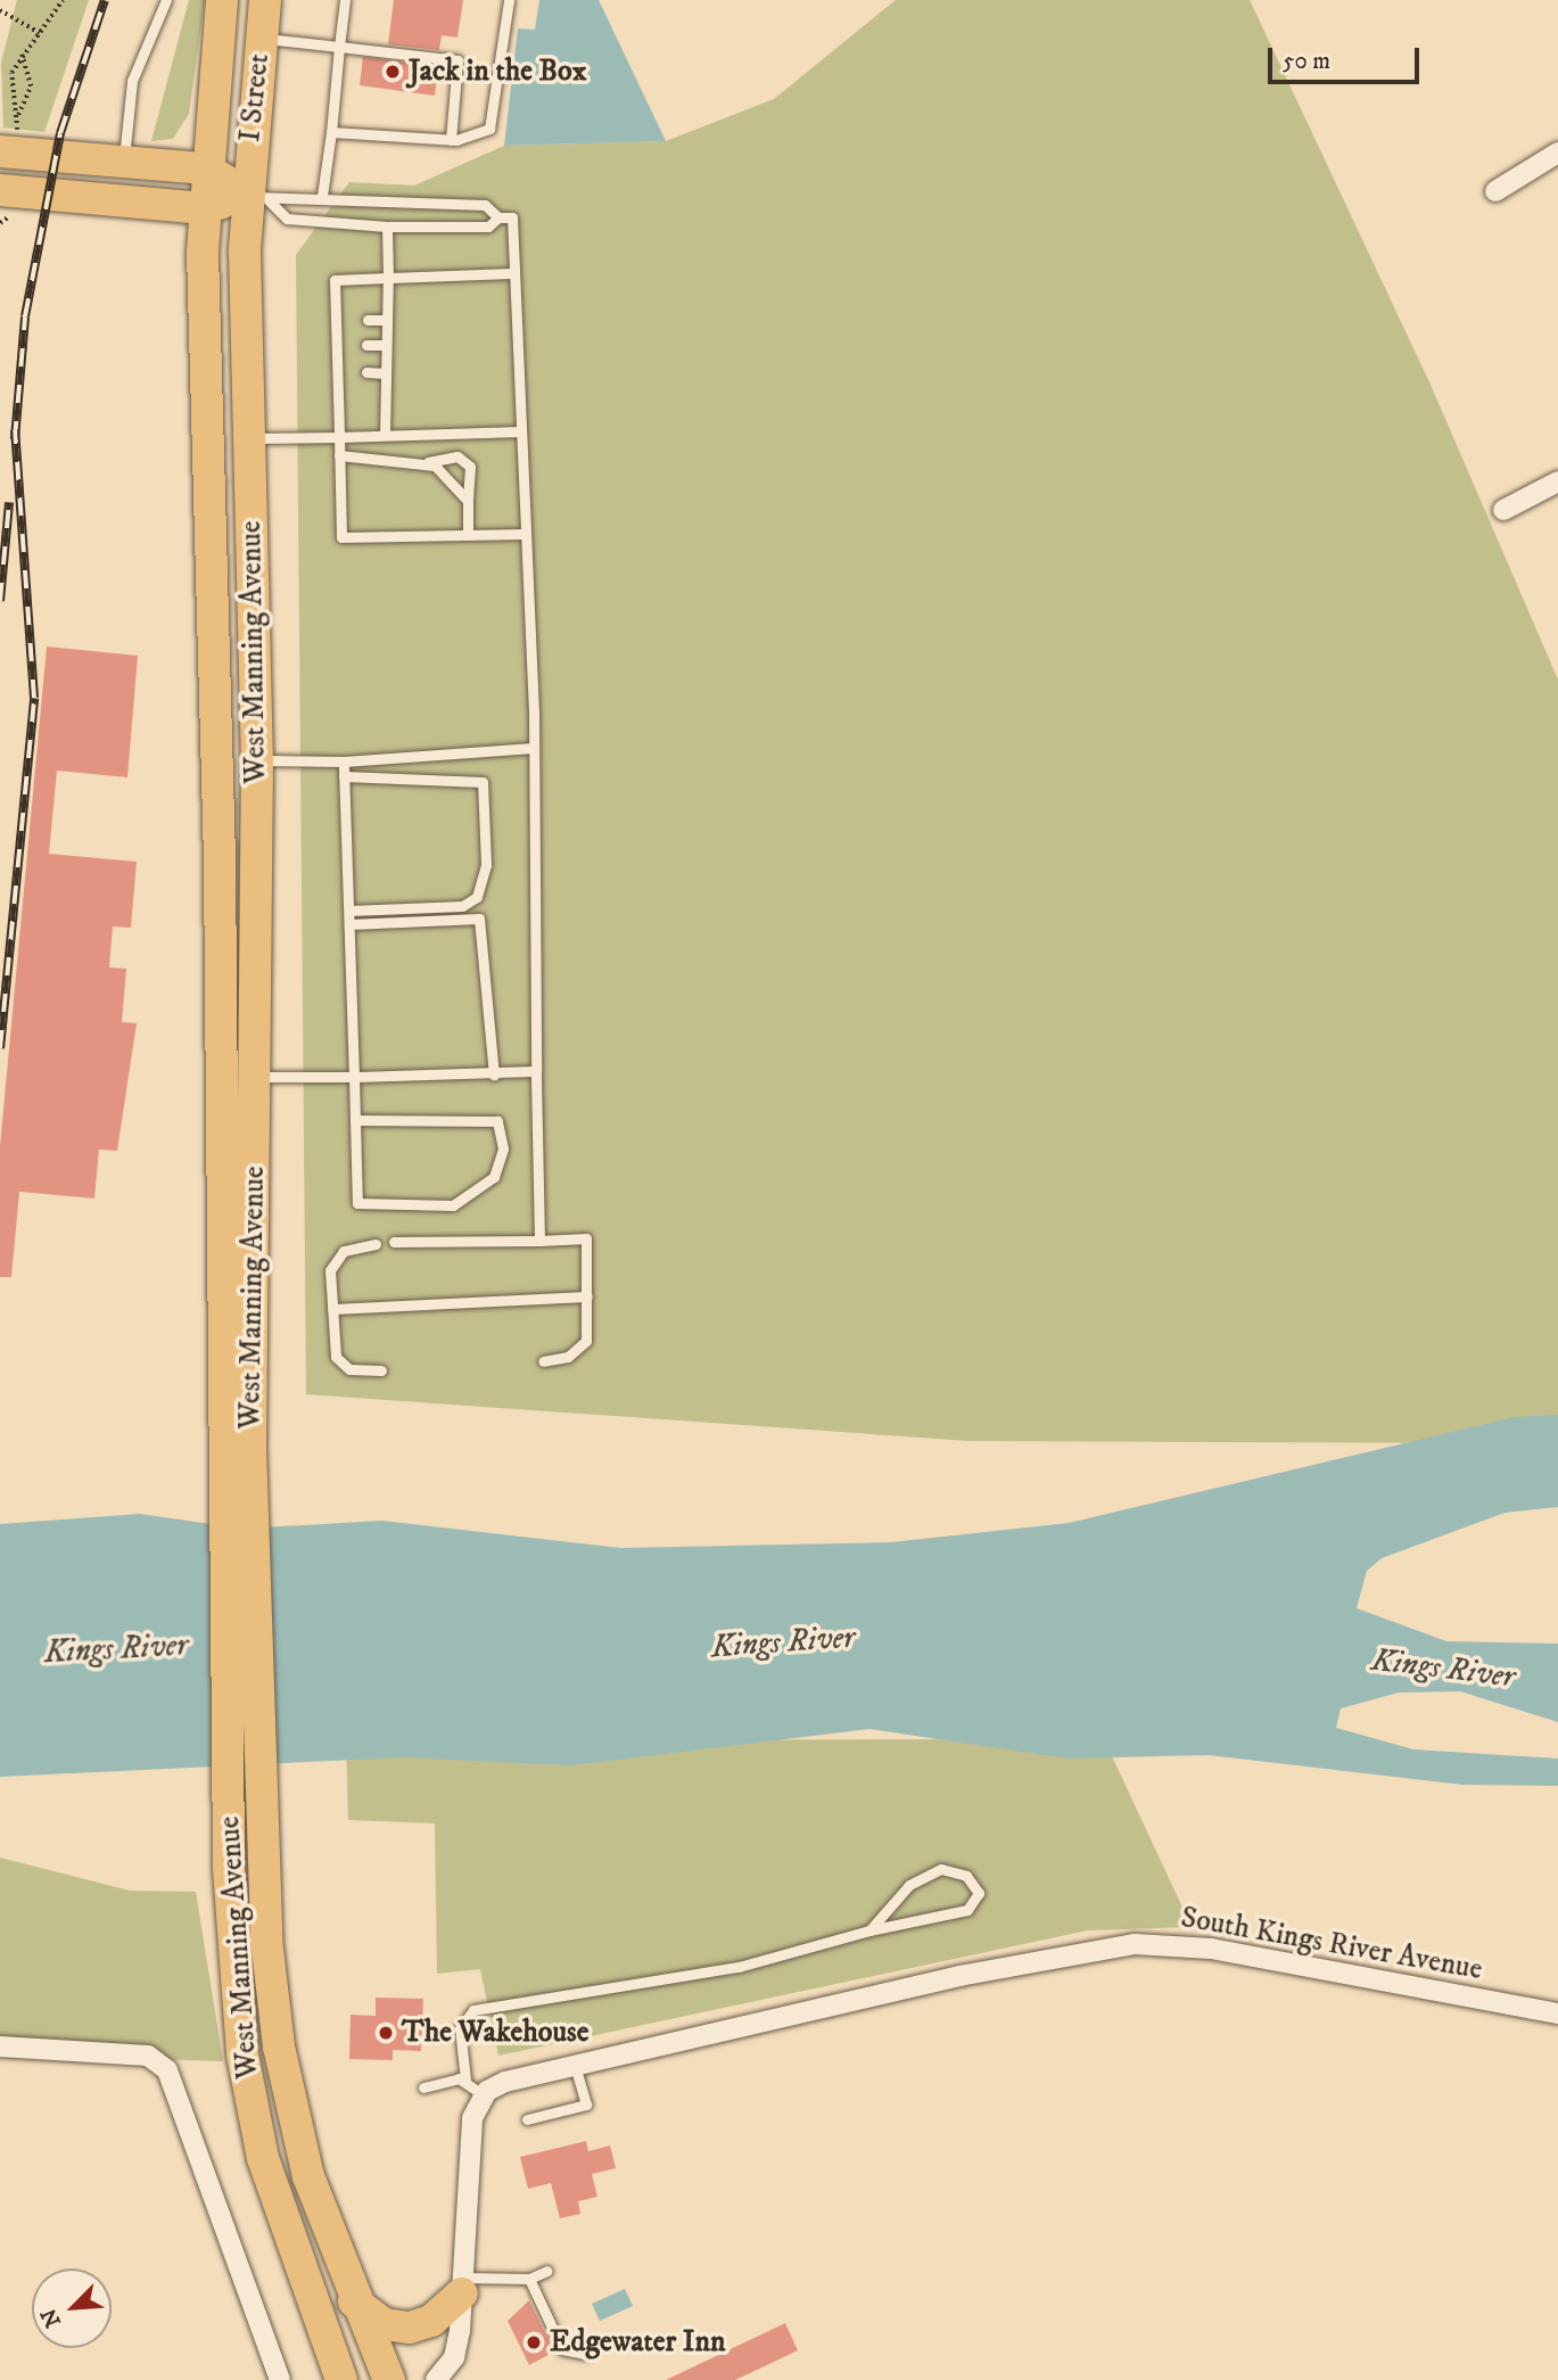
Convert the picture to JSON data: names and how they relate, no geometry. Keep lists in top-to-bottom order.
{
  "streets": {
    "main road": ["I Street", "West Manning Avenue"],
    "street": ["South Kings River Avenue"]
  },
  "crossings": [
    ["I Street", "West Manning Avenue"]
  ],
  "water": ["Kings River"],
  "places": ["Jack in the Box", "The Wakehouse", "Edgewater Inn"],
  "scale_bar": "50 m",
  "north": "bottom left"
}
